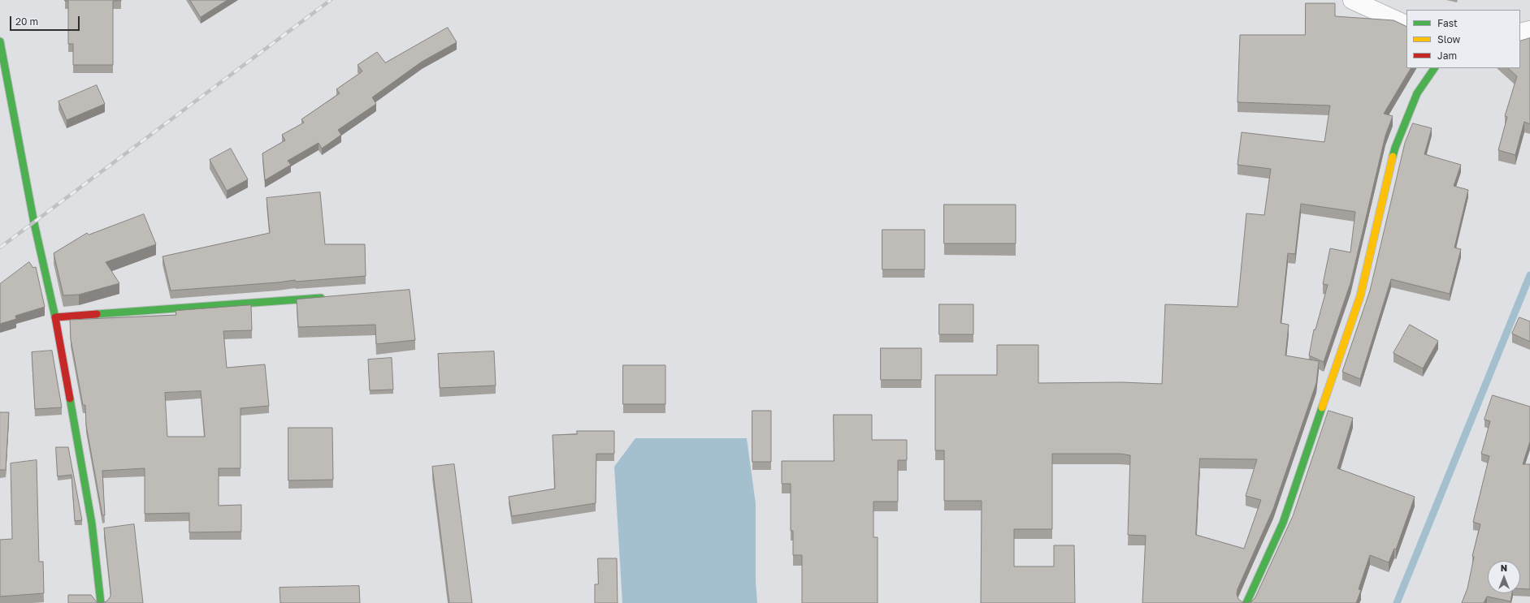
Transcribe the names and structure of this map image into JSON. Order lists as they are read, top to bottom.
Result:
{
  "legend": ["Fast", "Slow", "Jam"],
  "scale_bar": "20 m",
  "north": "top"
}
